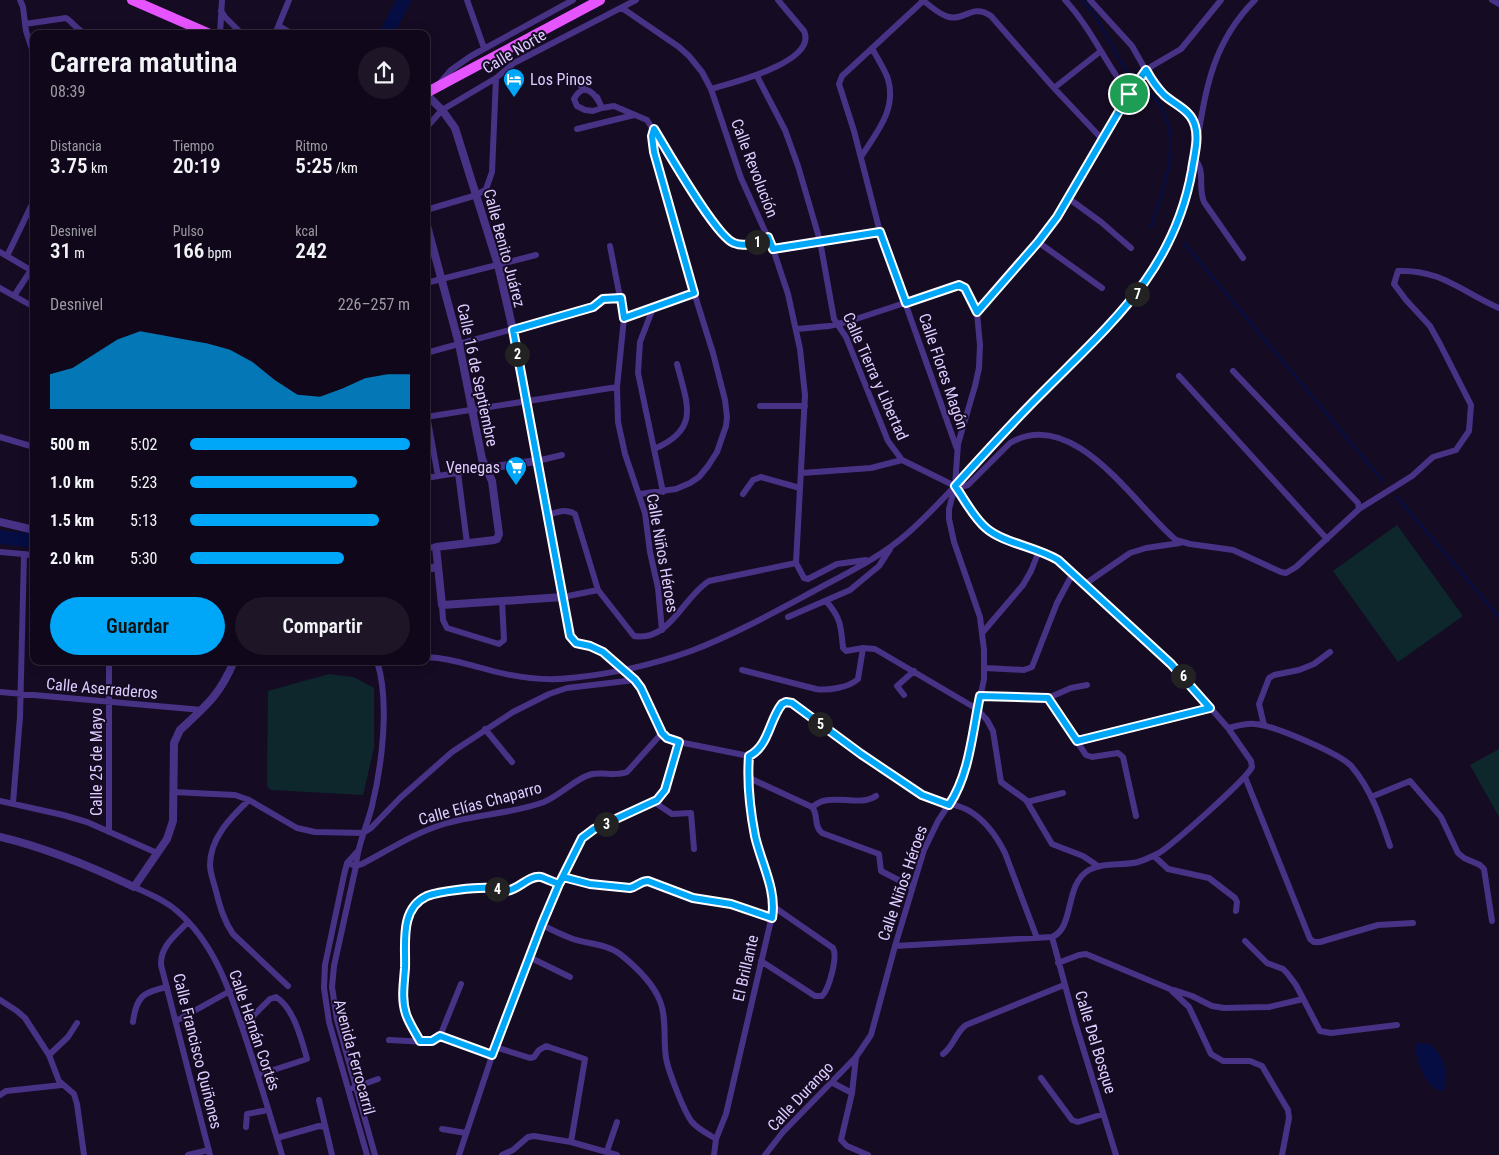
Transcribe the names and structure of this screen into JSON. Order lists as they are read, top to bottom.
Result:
{
  "streets": {
    "street": [
      "Calle Norte",
      "Calle Revolución",
      "Calle Benito Juárez",
      "Calle Flores Magón",
      "Calle 16 de Septiembre",
      "Calle Tierra y Libertad",
      "Calle Niños Héroes",
      "Calle Aserraderos",
      "Calle 25 de Mayo",
      "Calle Elías Chaparro",
      "El Brillante",
      "Calle Hernán Cortés",
      "Calle Del Bosque",
      "Calle Francisco Quiñones",
      "Avenida Ferrocarril",
      "Calle Durango"
    ]
  },
  "crossings": [
    ["Calle Norte", "Calle Revolución"],
    ["Calle Norte", "Calle Benito Juárez"],
    ["Calle Benito Juárez", "Calle Elías Chaparro"],
    ["Calle Flores Magón", "Calle Niños Héroes"],
    ["Calle Niños Héroes", "Calle Durango"],
    ["Calle Aserraderos", "Calle 25 de Mayo"],
    ["Calle Elías Chaparro", "Avenida Ferrocarril"],
    ["Calle Hernán Cortés", "Calle Francisco Quiñones"]
  ],
  "places": {
    "hotel": ["Los Pinos"],
    "supermarket": ["Venegas"]
  },
  "page": {
    "heading": ["Carrera matutina", "08:39"],
    "stats": [
      ["Distancia", "3.75 km"],
      ["Tiempo", "20:19"],
      ["Ritmo", "5:25 /km"],
      ["Desnivel", "31 m"],
      ["Pulso", "166 bpm"],
      ["kcal", "242"]
    ],
    "pins": [
      "1",
      "7",
      "2",
      "6",
      "5",
      "3",
      "4"
    ],
    "chart": ["Desnivel", "226–257 m"],
    "list": [
      {
        "name": "500 m",
        "note": "5:02"
      },
      {
        "name": "1.0 km",
        "note": "5:23"
      },
      {
        "name": "1.5 km",
        "note": "5:13"
      },
      {
        "name": "2.0 km",
        "note": "5:30"
      }
    ],
    "buttons": ["Guardar", "Compartir"]
  }
}
